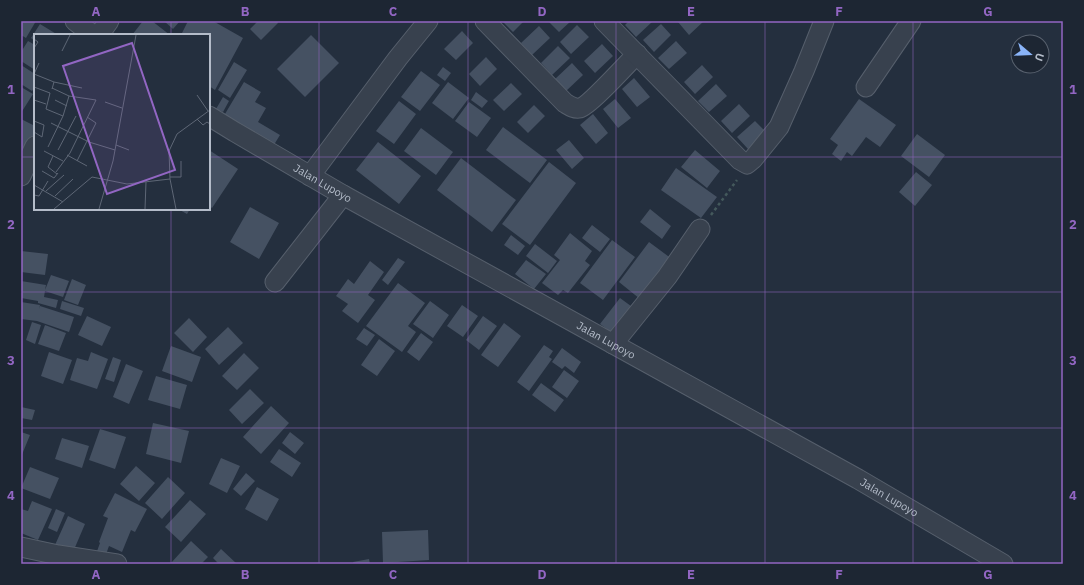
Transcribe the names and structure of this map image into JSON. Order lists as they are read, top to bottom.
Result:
{
  "streets": {
    "street": ["Jalan Lupoyo"]
  },
  "north": "right",
  "grid": {
    "columns": [
      "A",
      "B",
      "C",
      "D",
      "E",
      "F",
      "G"
    ],
    "rows": [
      "1",
      "2",
      "3",
      "4"
    ]
  }
}
